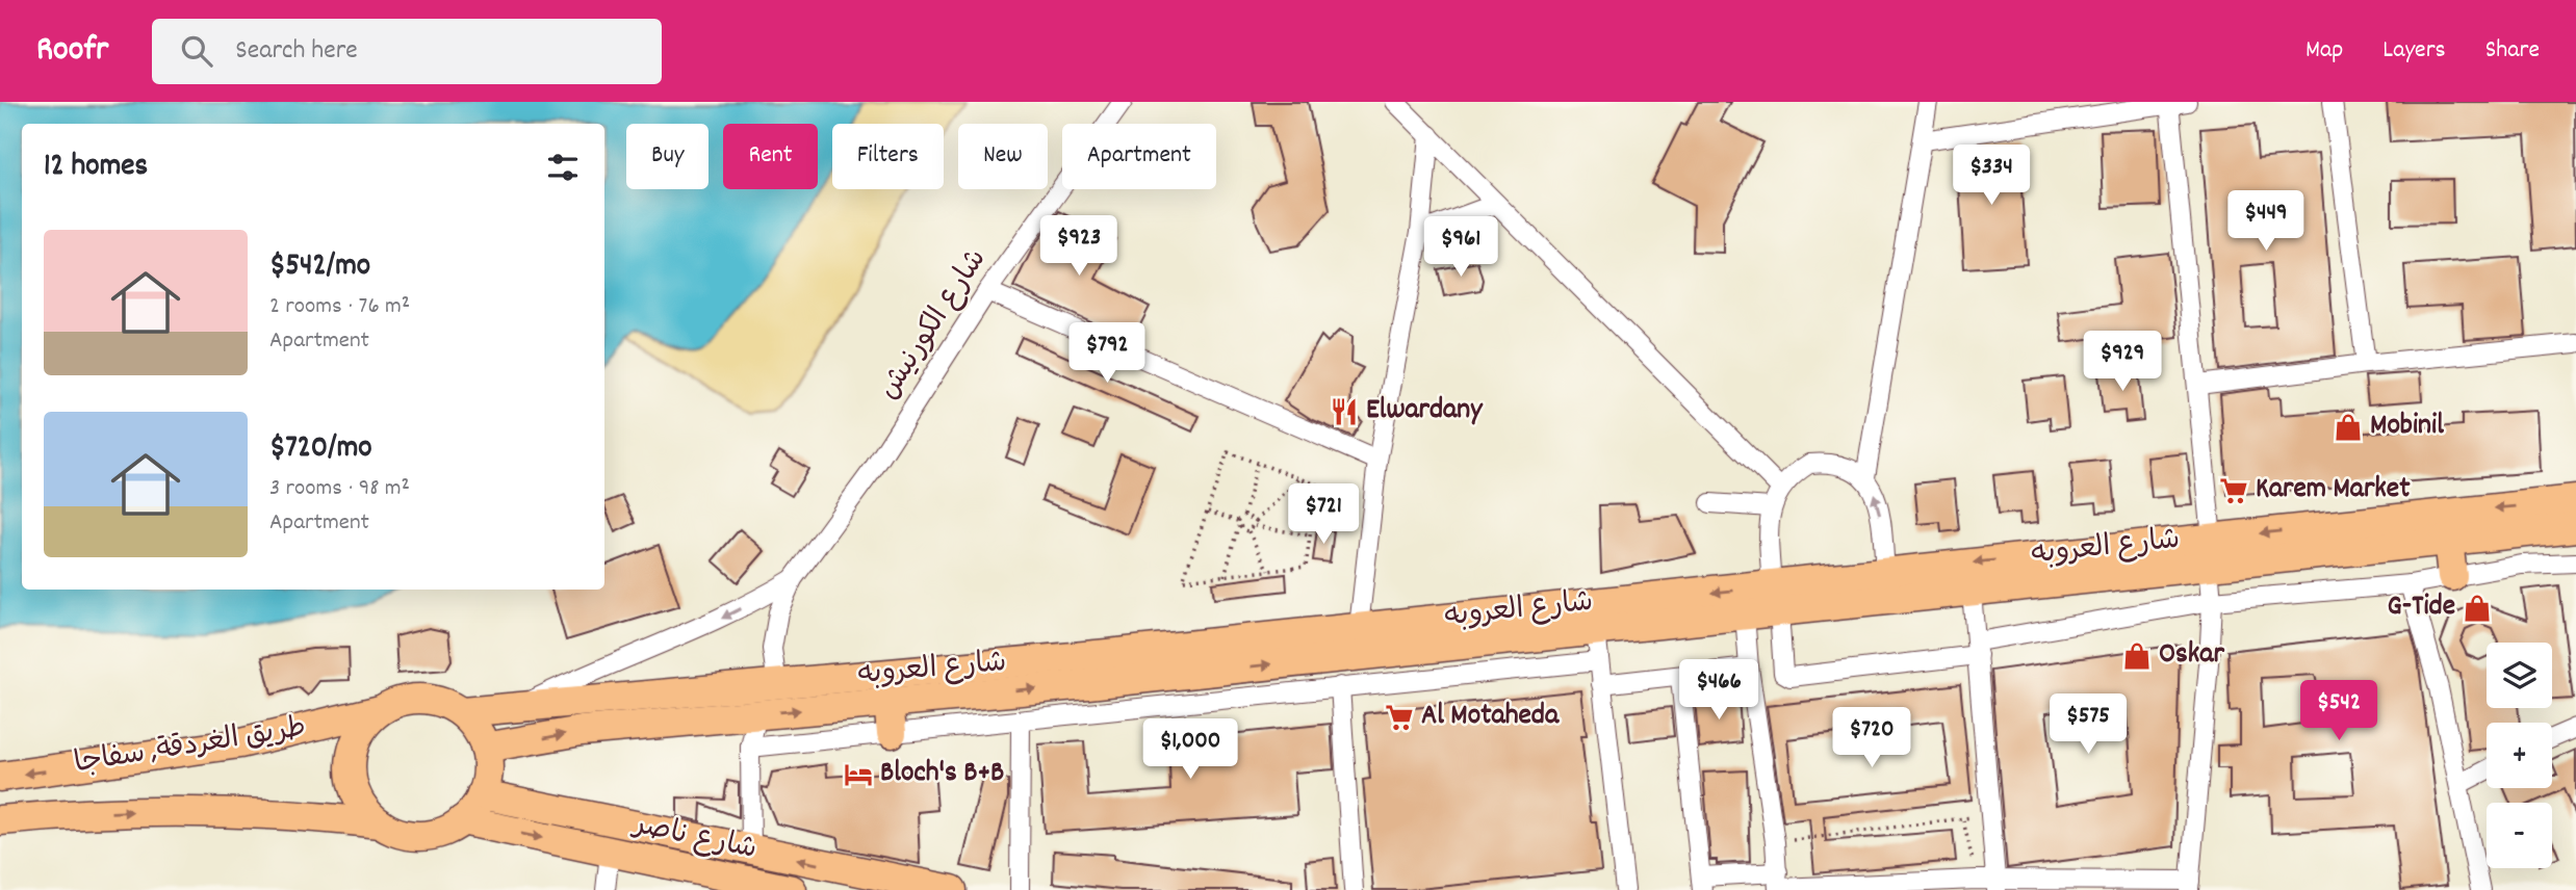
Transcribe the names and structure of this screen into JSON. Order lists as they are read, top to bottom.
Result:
{
  "streets": {
    "main road": ["شارع العروبه", "طريق الغردقة, سفاجا", "شارع ناصر"],
    "street": ["شارع الكورنيش"]
  },
  "crossings": [
    ["شارع الكورنيش", "شارع العروبه"],
    ["شارع العروبه", "طريق الغردقة, سفاجا"],
    ["شارع العروبه", "شارع ناصر"],
    ["طريق الغردقة, سفاجا", "شارع ناصر"]
  ],
  "places": {
    "restaurant": ["Elwardany"],
    "shop": ["Mobinil", "G-Tide", "Oskar"],
    "supermarket": ["Karem Market", "Al Motaheda"],
    "hotel": ["Bloch's B+B"]
  },
  "page": {
    "header": "Roofr",
    "search": "Search here",
    "nav": ["Map", "Layers", "Share"],
    "chip": [
      "Buy",
      "Rent",
      "Filters",
      "New",
      "Apartment"
    ],
    "heading": "12 homes",
    "price": [
      "$334",
      "$449",
      "$923",
      "$961",
      "$792",
      "$929",
      "$721",
      "$466",
      "$542",
      "$575",
      "$720",
      "$1,000"
    ],
    "list": [
      {
        "name": "$542/mo",
        "note": "2 rooms · 76 m² · Apartment"
      },
      {
        "name": "$720/mo",
        "note": "3 rooms · 98 m² · Apartment"
      }
    ],
    "map_buttons": ["+", "−"]
  }
}
